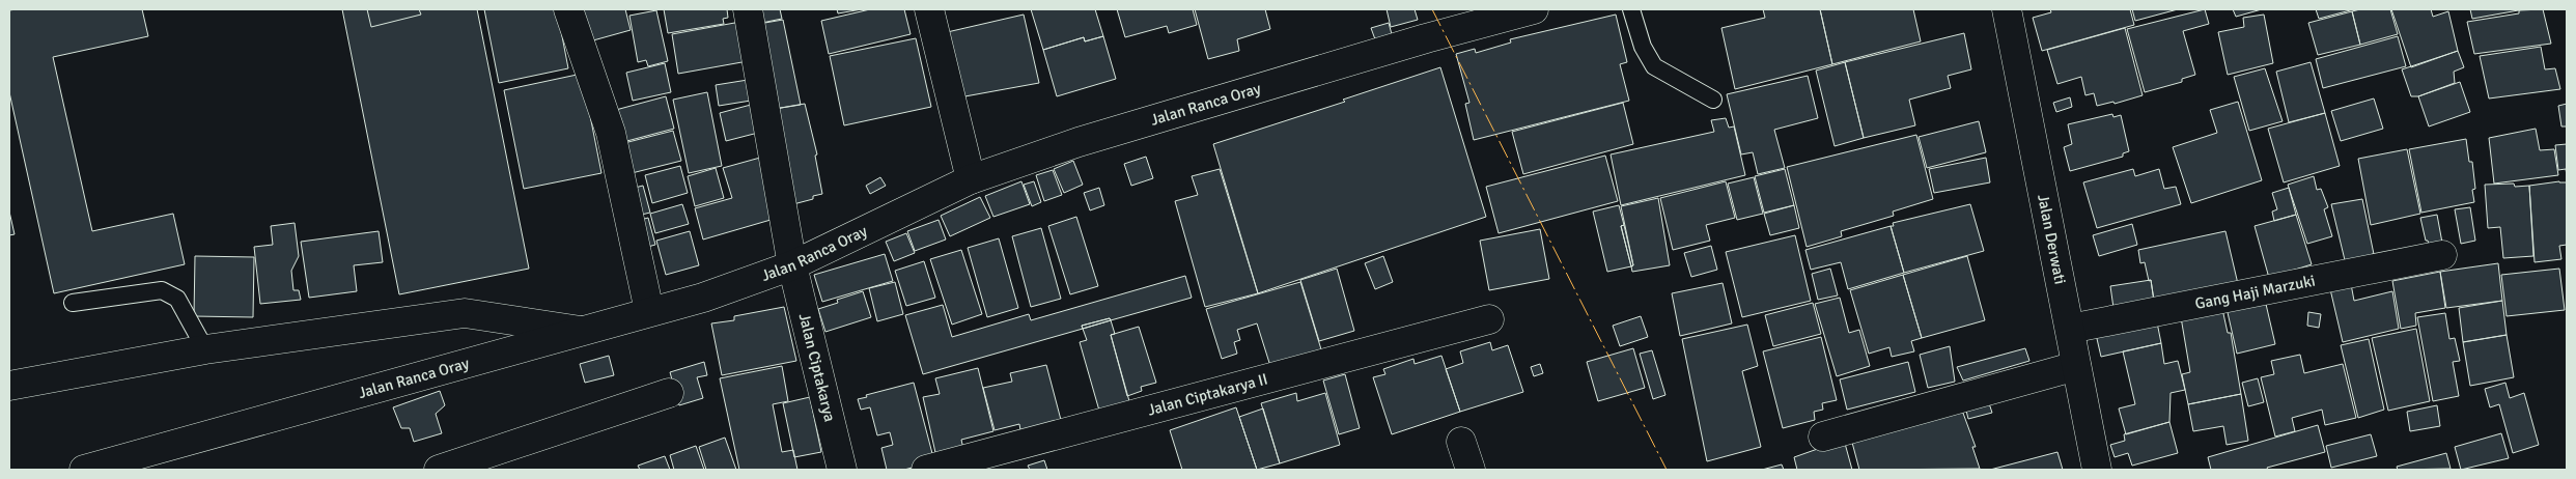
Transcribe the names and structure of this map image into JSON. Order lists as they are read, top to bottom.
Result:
{
  "streets": {
    "street": [
      "Jalan Ranca Oray",
      "Jalan Derwati",
      "Gang Haji Marzuki",
      "Jalan Ciptakarya",
      "Jalan Ciptakarya II"
    ]
  },
  "crossings": [
    ["Jalan Ranca Oray", "Jalan Ciptakarya"],
    ["Jalan Derwati", "Gang Haji Marzuki"]
  ]
}
